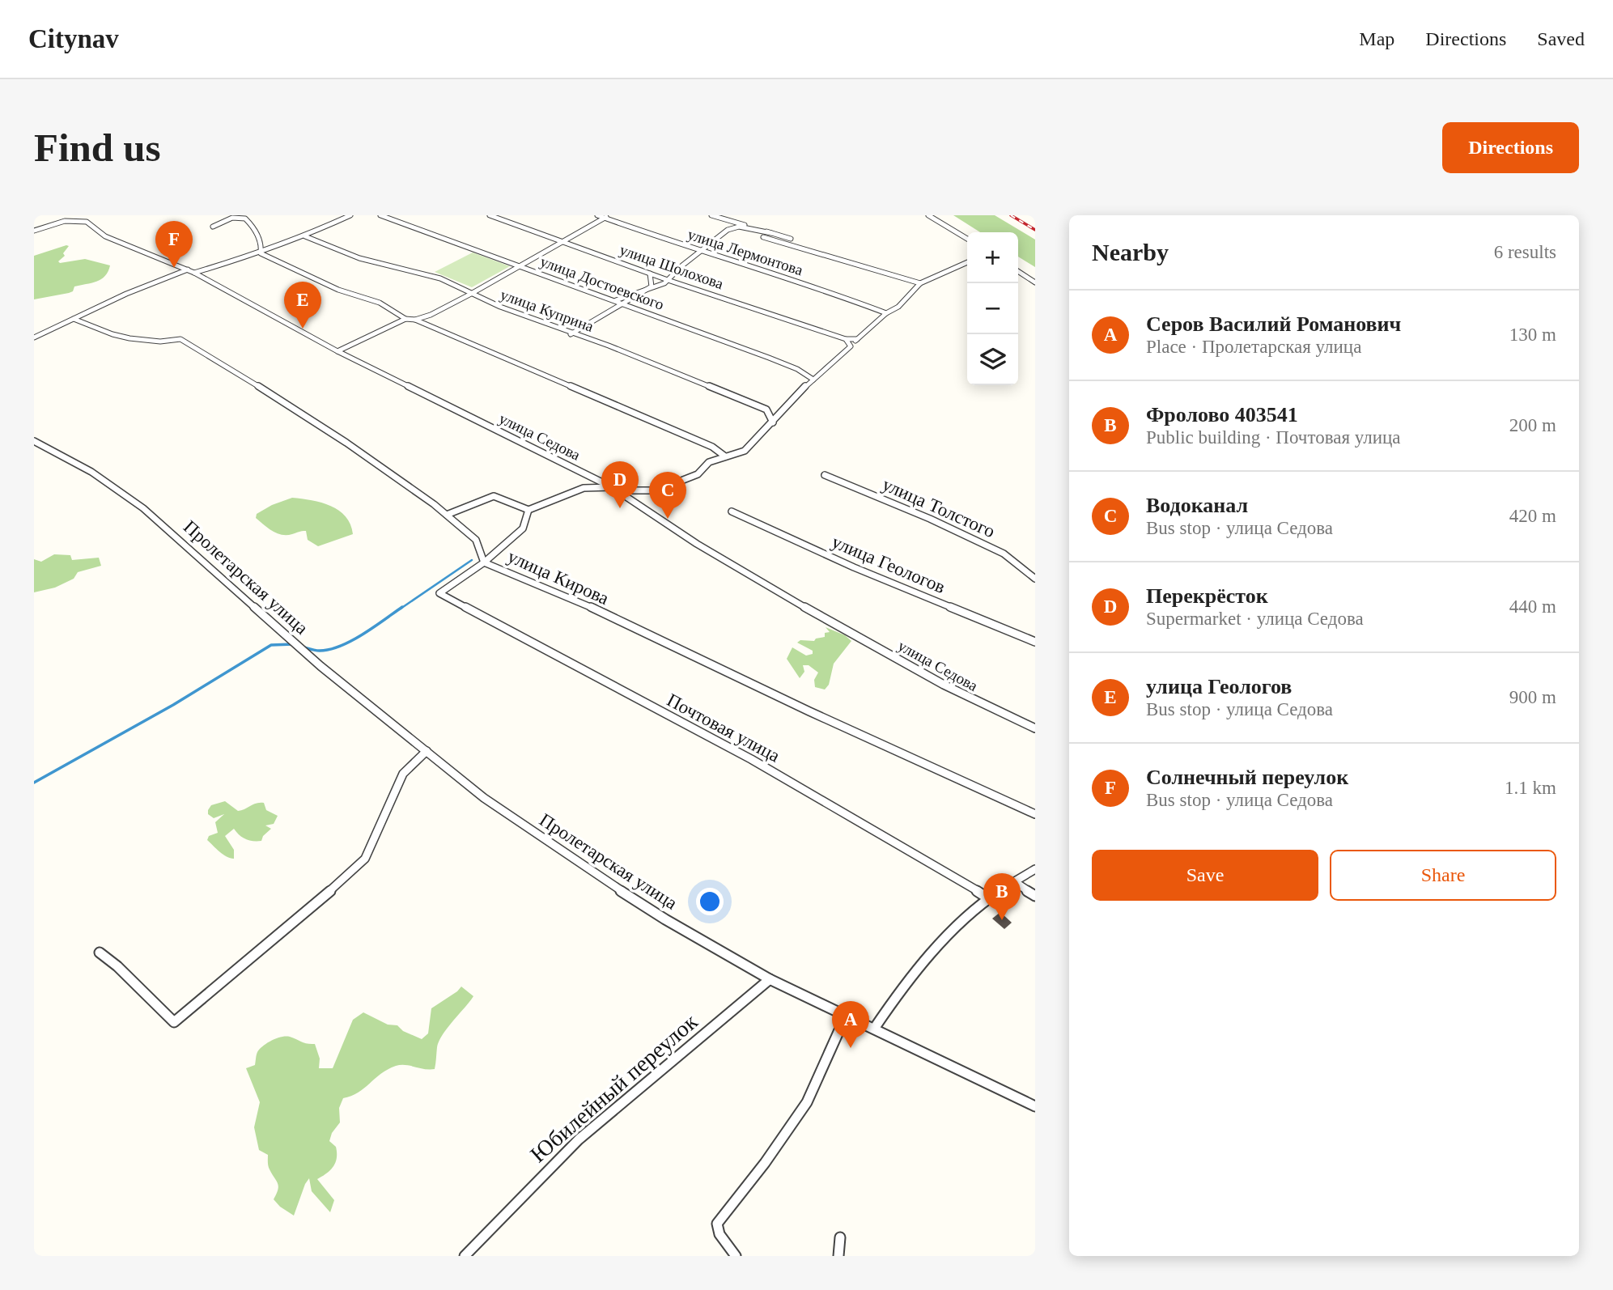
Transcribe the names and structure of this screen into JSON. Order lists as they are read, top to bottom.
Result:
{
  "streets": {
    "street": [
      "улица Лермонтова",
      "улица Шолохова",
      "улица Достоевского",
      "улица Куприна",
      "улица Седова",
      "улица Толстого",
      "улица Геологов",
      "Пролетарская улица",
      "улица Кирова",
      "Почтовая улица",
      "Юбилейный переулок"
    ]
  },
  "crossings": [
    ["Пролетарская улица", "Юбилейный переулок"],
    ["улица Кирова", "Почтовая улица"]
  ],
  "page": {
    "header": "Citynav",
    "nav": ["Map", "Directions", "Saved"],
    "buttons": [
      "Directions",
      ["Save", "Share"]
    ],
    "title": "Find us",
    "heading": ["Nearby", "6 results"],
    "pins": [
      "F",
      "E",
      "D",
      "C",
      "B",
      "A"
    ],
    "map_buttons": ["+", "−"],
    "list": [
      {
        "mark": "A",
        "name": "Серов Василий Романович",
        "note": "Place · Пролетарская улица",
        "value": "130 m"
      },
      {
        "mark": "B",
        "name": "Фролово 403541",
        "note": "Public building · Почтовая улица",
        "value": "200 m"
      },
      {
        "mark": "C",
        "name": "Водоканал",
        "note": "Bus stop · улица Седова",
        "value": "420 m"
      },
      {
        "mark": "D",
        "name": "Перекрёсток",
        "note": "Supermarket · улица Седова",
        "value": "440 m"
      },
      {
        "mark": "E",
        "name": "улица Геологов",
        "note": "Bus stop · улица Седова",
        "value": "900 m"
      },
      {
        "mark": "F",
        "name": "Солнечный переулок",
        "note": "Bus stop · улица Седова",
        "value": "1.1 km"
      }
    ]
  }
}
